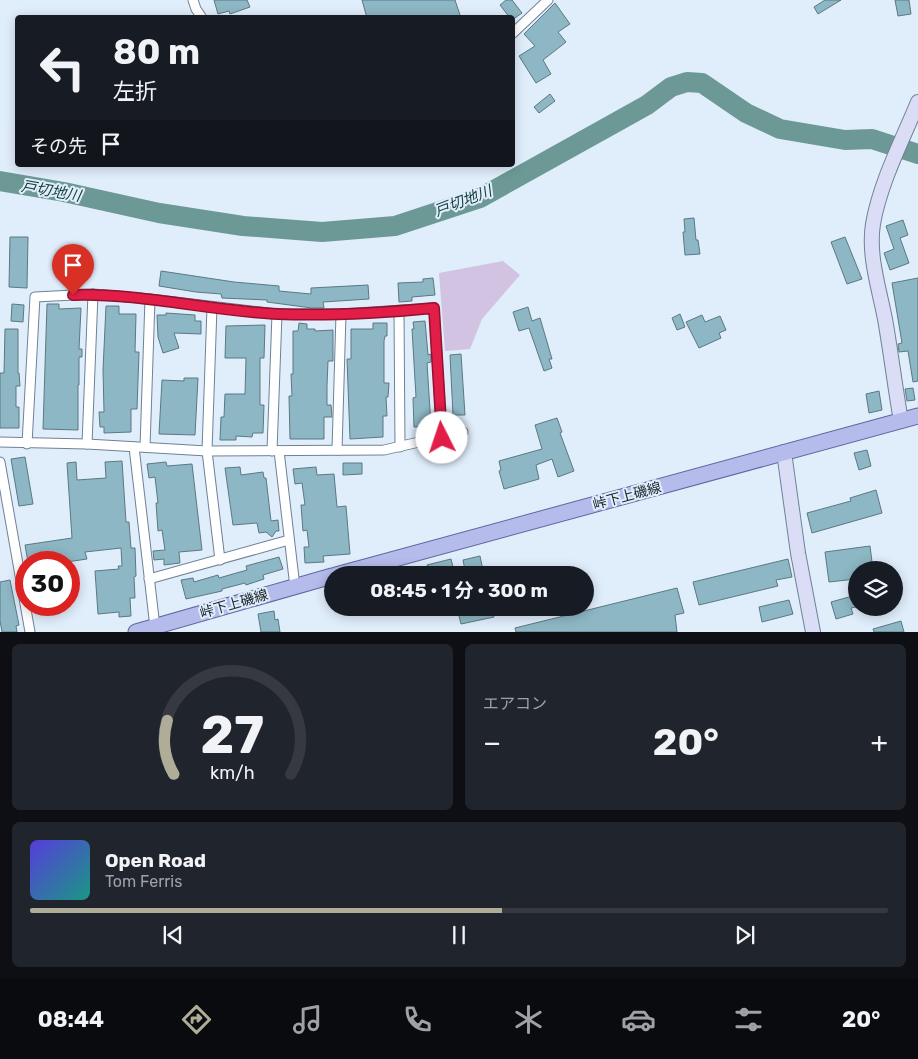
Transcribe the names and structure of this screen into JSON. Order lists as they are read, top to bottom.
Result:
{
  "streets": {
    "main road": ["峠下上磯線"]
  },
  "water": ["戸切地川"],
  "page": {
    "turn": ["80 m", "左折"],
    "then": "その先",
    "limit": "30",
    "trip": "08:45 · 1 分 · 300 m",
    "tile": "エアコン",
    "heat": ["−", "20°", "+"],
    "song": ["Open Road", "Tom Ferris"],
    "tabs": ["08:44", "20°"],
    "gauge": ["27", "km/h"]
  }
}
